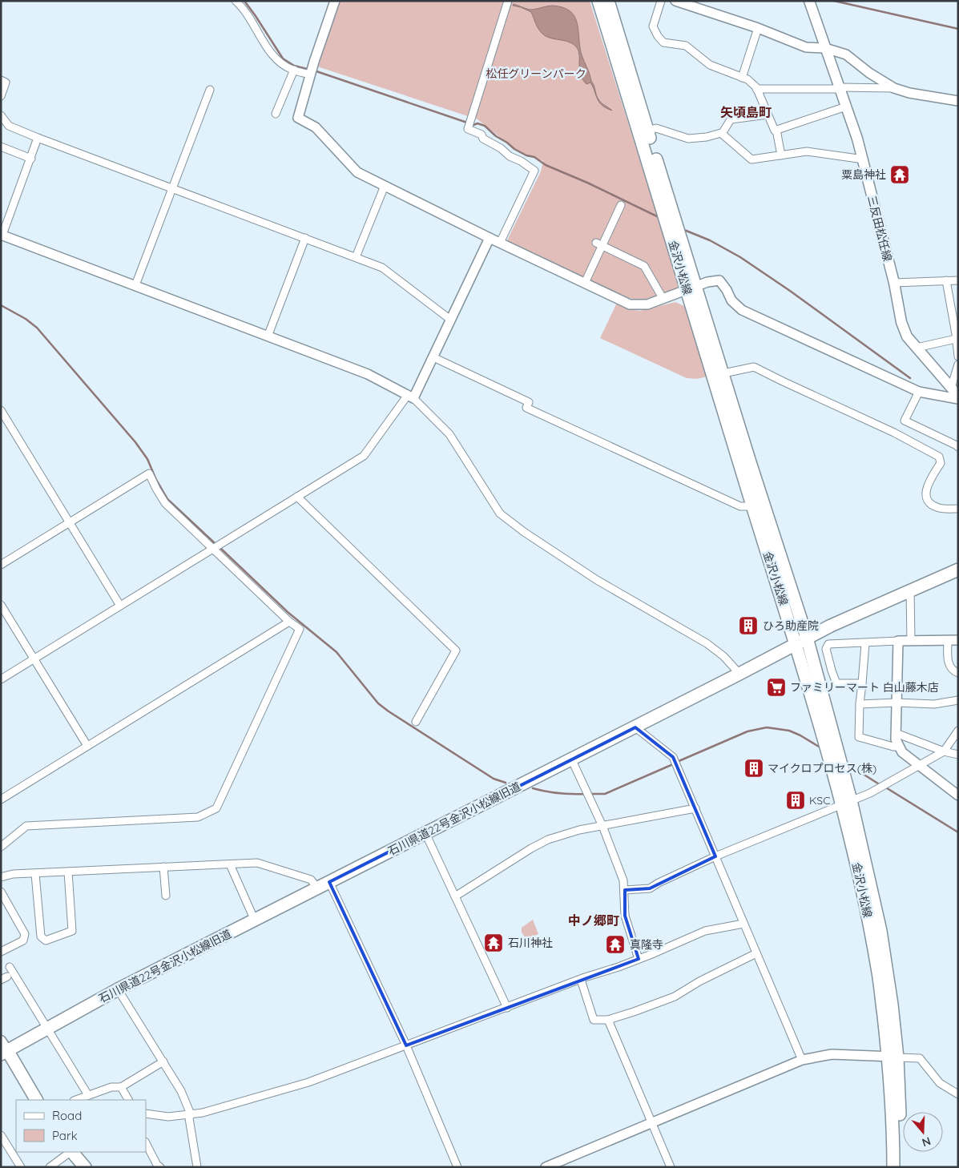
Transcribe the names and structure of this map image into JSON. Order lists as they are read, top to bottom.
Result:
{
  "streets": {
    "main road": ["三反田松任線", "金沢小松線", "石川県道22号金沢小松線旧道"]
  },
  "crossings": [
    ["金沢小松線", "石川県道22号金沢小松線旧道"]
  ],
  "districts": ["矢頃島町", "中ノ郷町"],
  "parks": ["松任グリーンパーク"],
  "places": {
    "temple": ["粟島神社", "石川神社", "真隆寺"],
    "building": ["ひろ助産院", "マイクロプロセス(株)", "KSC"],
    "supermarket": ["ファミリーマート 白山藤木店"]
  },
  "legend": ["Road", "Park"],
  "north": "bottom"
}
